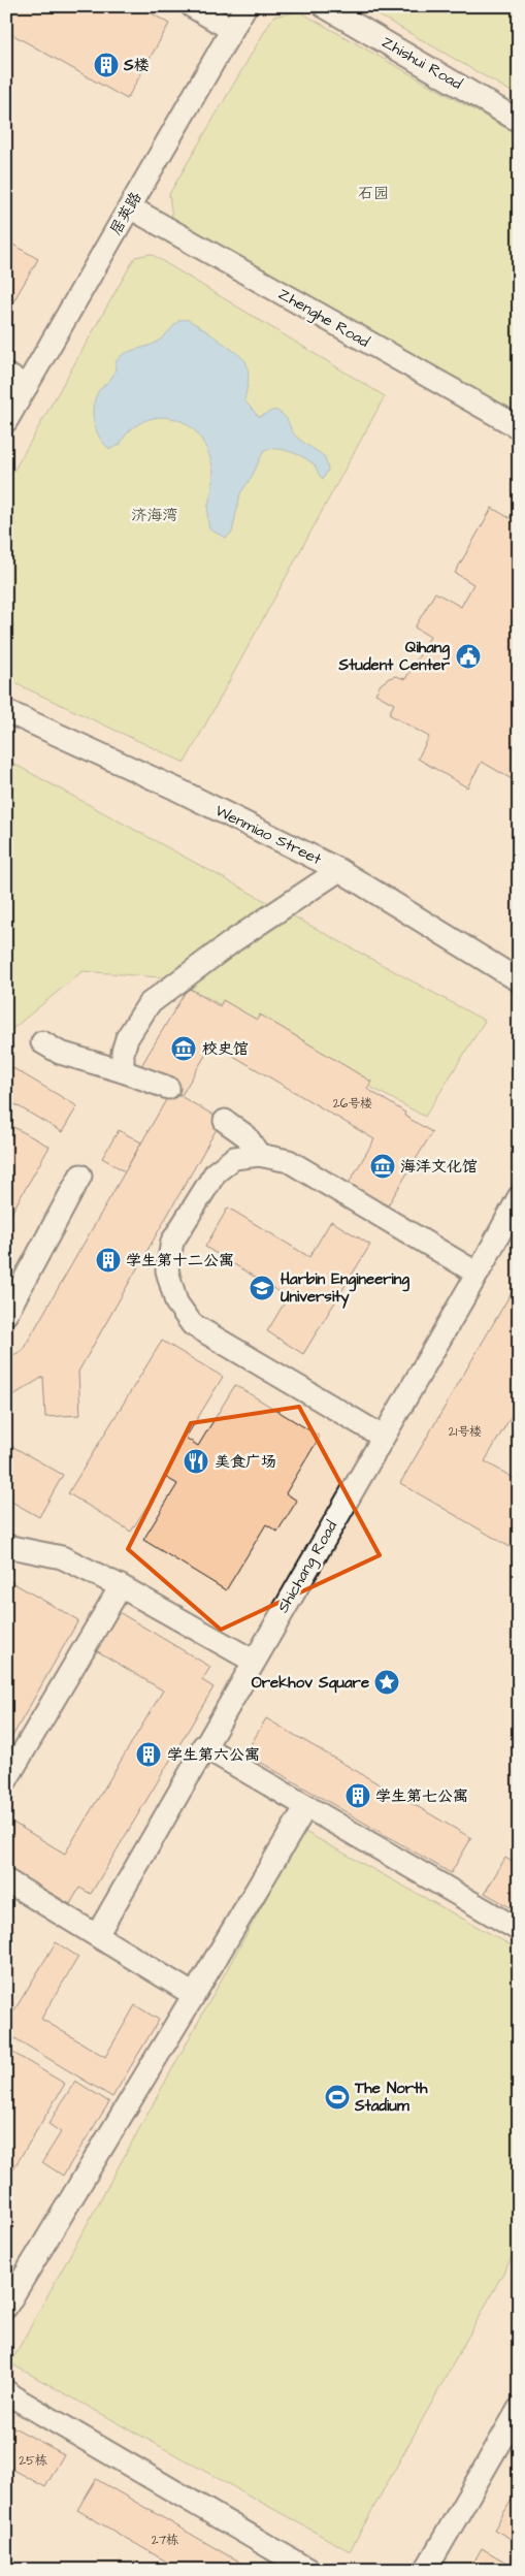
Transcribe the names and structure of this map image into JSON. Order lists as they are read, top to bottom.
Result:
{
  "streets": {
    "street": [
      "Zhishui Road",
      "居英路",
      "Zhenghe Road",
      "Wenmiao Street",
      "Shichang Road"
    ]
  },
  "crossings": [
    ["居英路", "Zhenghe Road"]
  ],
  "parks": ["石园", "济海湾"],
  "places": {
    "building": [
      "S楼",
      "学生第十二公寓",
      "学生第六公寓",
      "学生第七公寓"
    ],
    "public building": ["Qihang Student Center"],
    "museum": ["校史馆", "海洋文化馆"],
    "school or university": ["Harbin Engineering University"],
    "restaurant": ["美食广场"],
    "place": ["Orekhov Square"],
    "sports": ["The North Stadium"]
  },
  "house_numbers": [
    "26号楼",
    "21号楼",
    "25栋",
    "27栋"
  ]
}
